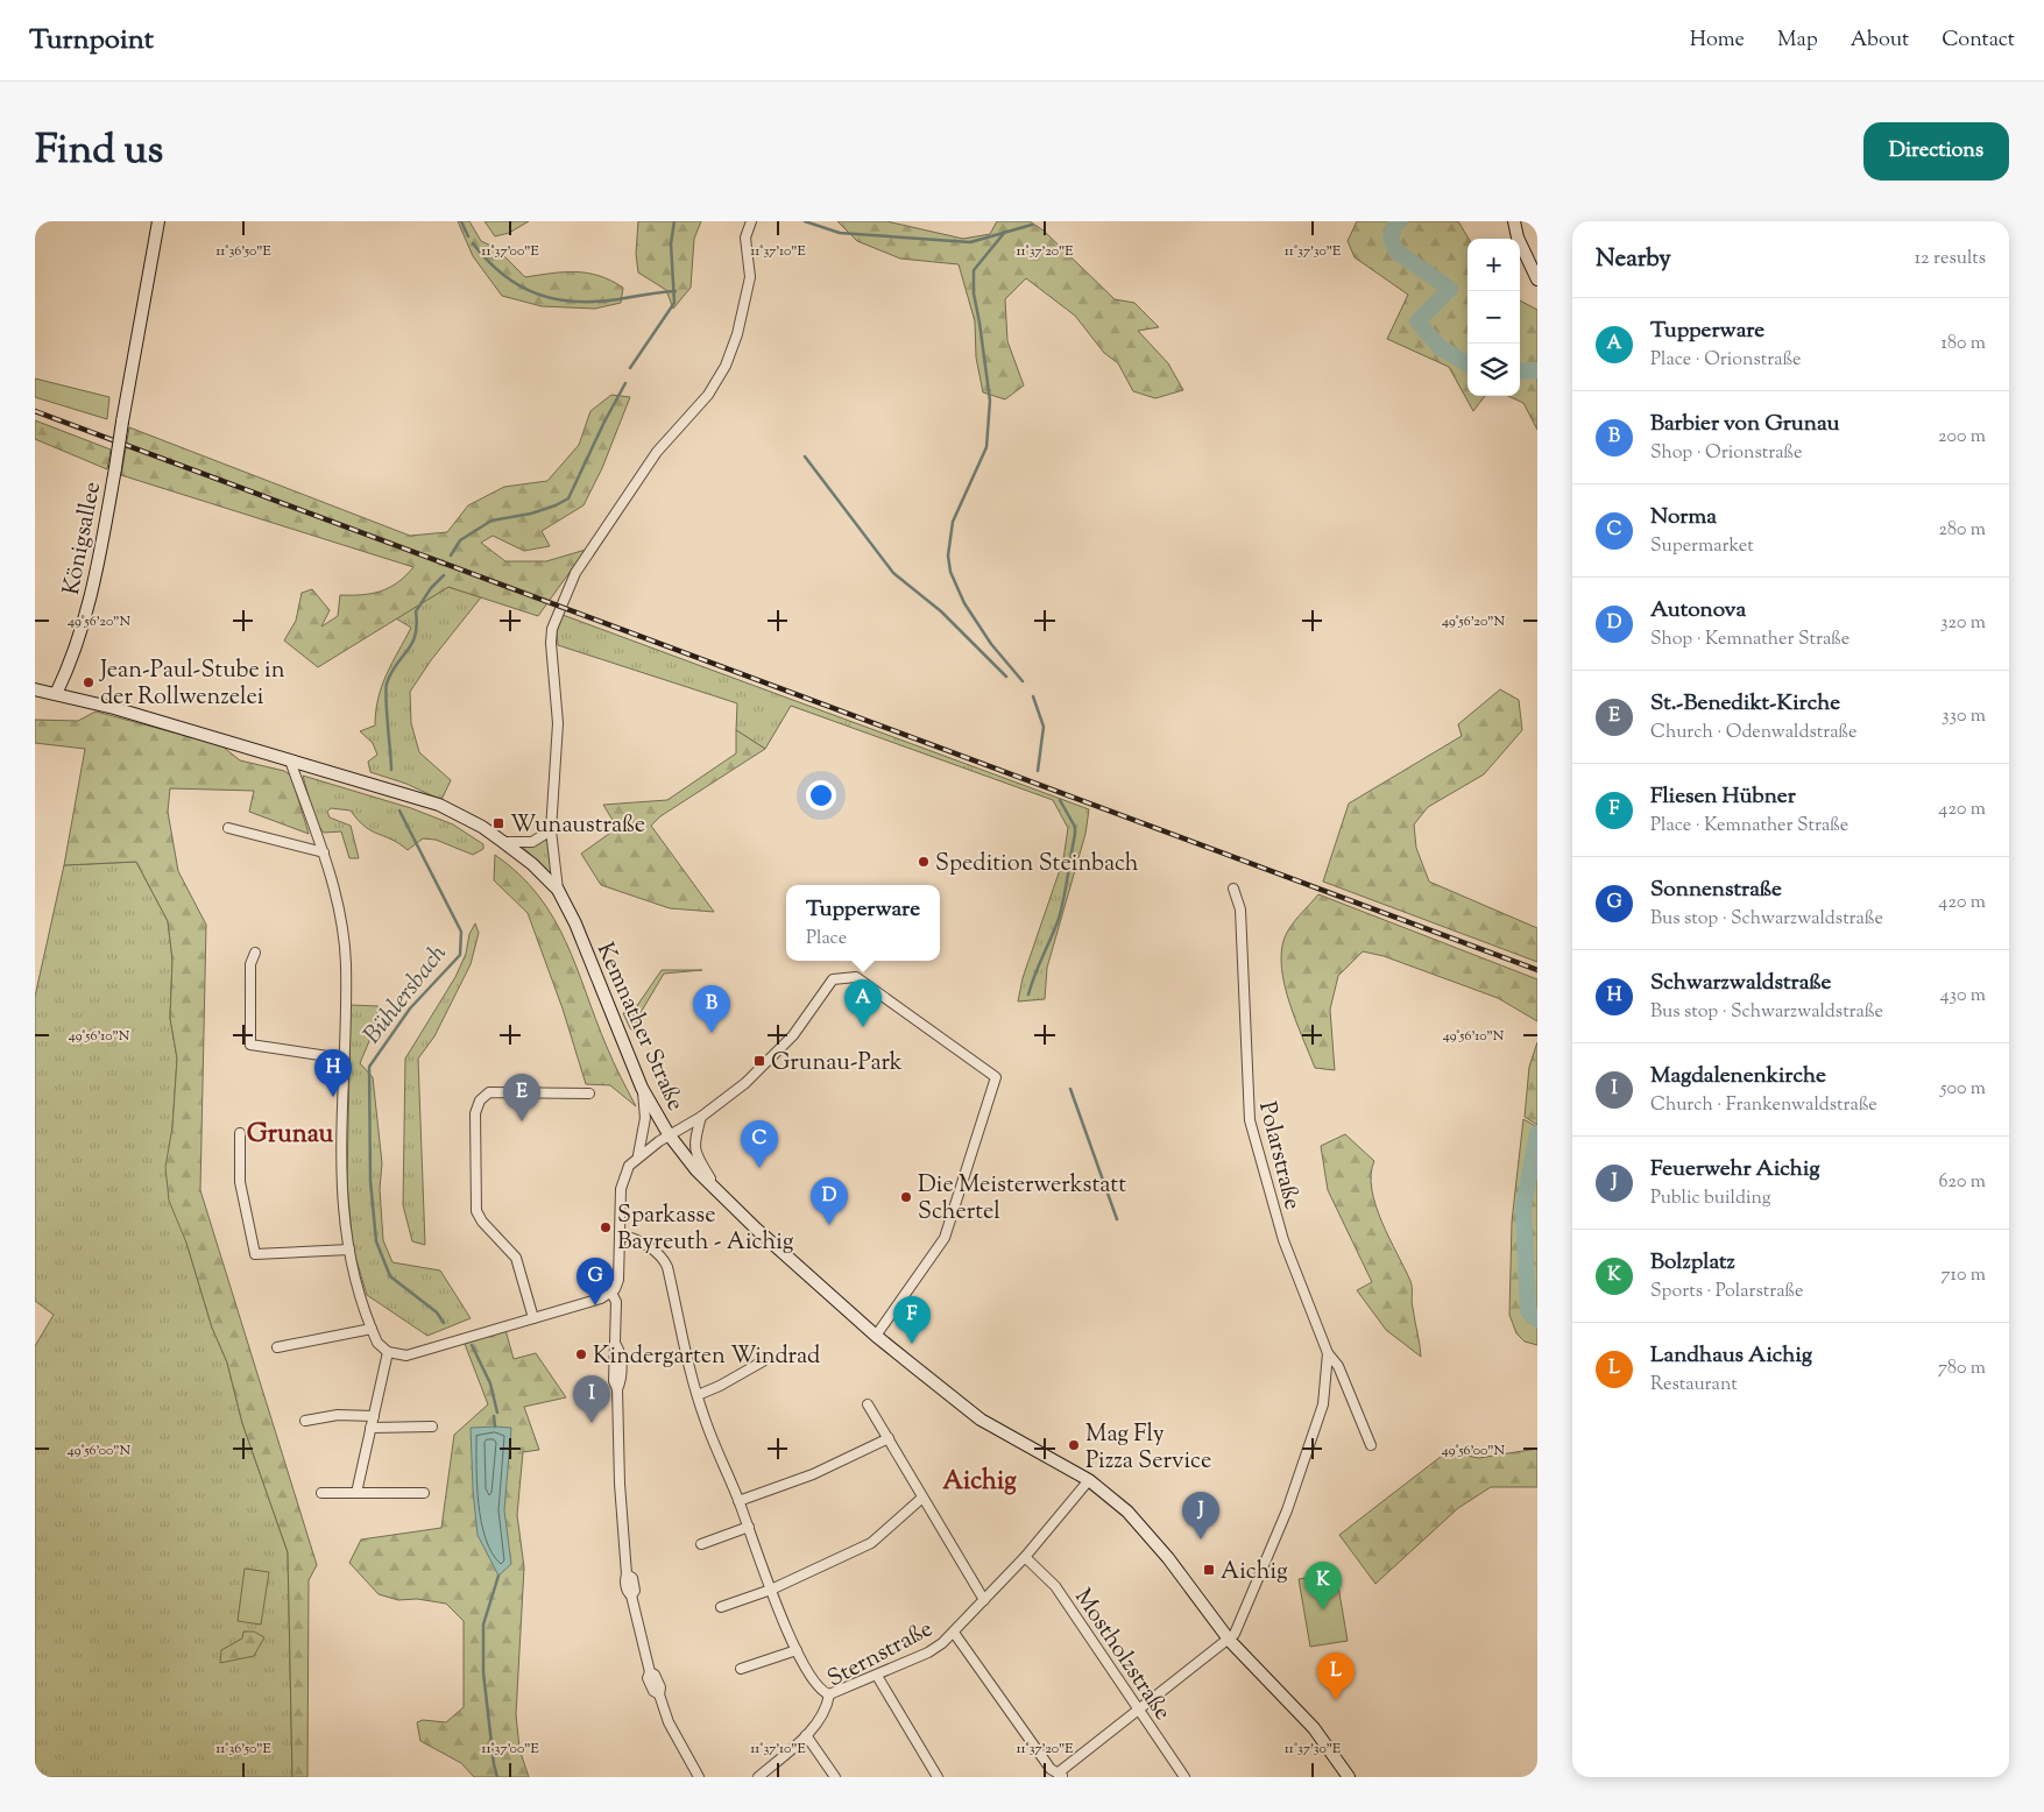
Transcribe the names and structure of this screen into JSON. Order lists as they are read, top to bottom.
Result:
{
  "streets": {
    "main road": ["Königsallee", "Kemnather Straße"],
    "street": ["Polarstraße", "Sternstraße", "Mostholzstraße"]
  },
  "crossings": [
    ["Königsallee", "Kemnather Straße"],
    ["Kemnather Straße", "Polarstraße"],
    ["Kemnather Straße", "Sternstraße"],
    ["Sternstraße", "Mostholzstraße"]
  ],
  "districts": ["Grunau", "Aichig"],
  "water": ["Bühlersbach"],
  "places": {
    "other": [
      "Jean-Paul-Stube in der Rollwenzelei",
      "Spedition Steinbach",
      "Die Meisterwerkstatt Schertel",
      "Sparkasse Bayreuth - Aichig",
      "Kindergarten Windrad",
      "Mag Fly Pizza Service"
    ],
    "transit": ["Wunaustraße", "Grunau-Park", "Aichig"]
  },
  "page": {
    "header": "Turnpoint",
    "nav": [
      "Home",
      "Map",
      "About",
      "Contact"
    ],
    "title": "Find us",
    "buttons": "Directions",
    "heading": ["Nearby", "12 results"],
    "map_buttons": ["+", "−"],
    "list": [
      {
        "mark": "A",
        "name": "Tupperware",
        "note": "Place · Orionstraße",
        "value": "180 m"
      },
      {
        "mark": "B",
        "name": "Barbier von Grunau",
        "note": "Shop · Orionstraße",
        "value": "200 m"
      },
      {
        "mark": "C",
        "name": "Norma",
        "note": "Supermarket",
        "value": "280 m"
      },
      {
        "mark": "D",
        "name": "Autonova",
        "note": "Shop · Kemnather Straße",
        "value": "320 m"
      },
      {
        "mark": "E",
        "name": "St.-Benedikt-Kirche",
        "note": "Church · Odenwaldstraße",
        "value": "330 m"
      },
      {
        "mark": "F",
        "name": "Fliesen Hübner",
        "note": "Place · Kemnather Straße",
        "value": "420 m"
      },
      {
        "mark": "G",
        "name": "Sonnenstraße",
        "note": "Bus stop · Schwarzwaldstraße",
        "value": "420 m"
      },
      {
        "mark": "H",
        "name": "Schwarzwaldstraße",
        "note": "Bus stop · Schwarzwaldstraße",
        "value": "430 m"
      },
      {
        "mark": "I",
        "name": "Magdalenenkirche",
        "note": "Church · Frankenwaldstraße",
        "value": "500 m"
      },
      {
        "mark": "J",
        "name": "Feuerwehr Aichig",
        "note": "Public building",
        "value": "620 m"
      },
      {
        "mark": "K",
        "name": "Bolzplatz",
        "note": "Sports · Polarstraße",
        "value": "710 m"
      },
      {
        "mark": "L",
        "name": "Landhaus Aichig",
        "note": "Restaurant",
        "value": "780 m"
      }
    ],
    "popup": ["Tupperware", "Place"],
    "pins": [
      "A",
      "B",
      "H",
      "E",
      "C",
      "D",
      "G",
      "F",
      "I",
      "J",
      "K",
      "L"
    ]
  },
  "coordinates": [
    "11°36'50\"E",
    "11°37'00\"E",
    "11°37'10\"E",
    "11°37'20\"E",
    "11°37'30\"E",
    "49°56'20\"N",
    "49°56'10\"N",
    "49°56'00\"N"
  ]
}
